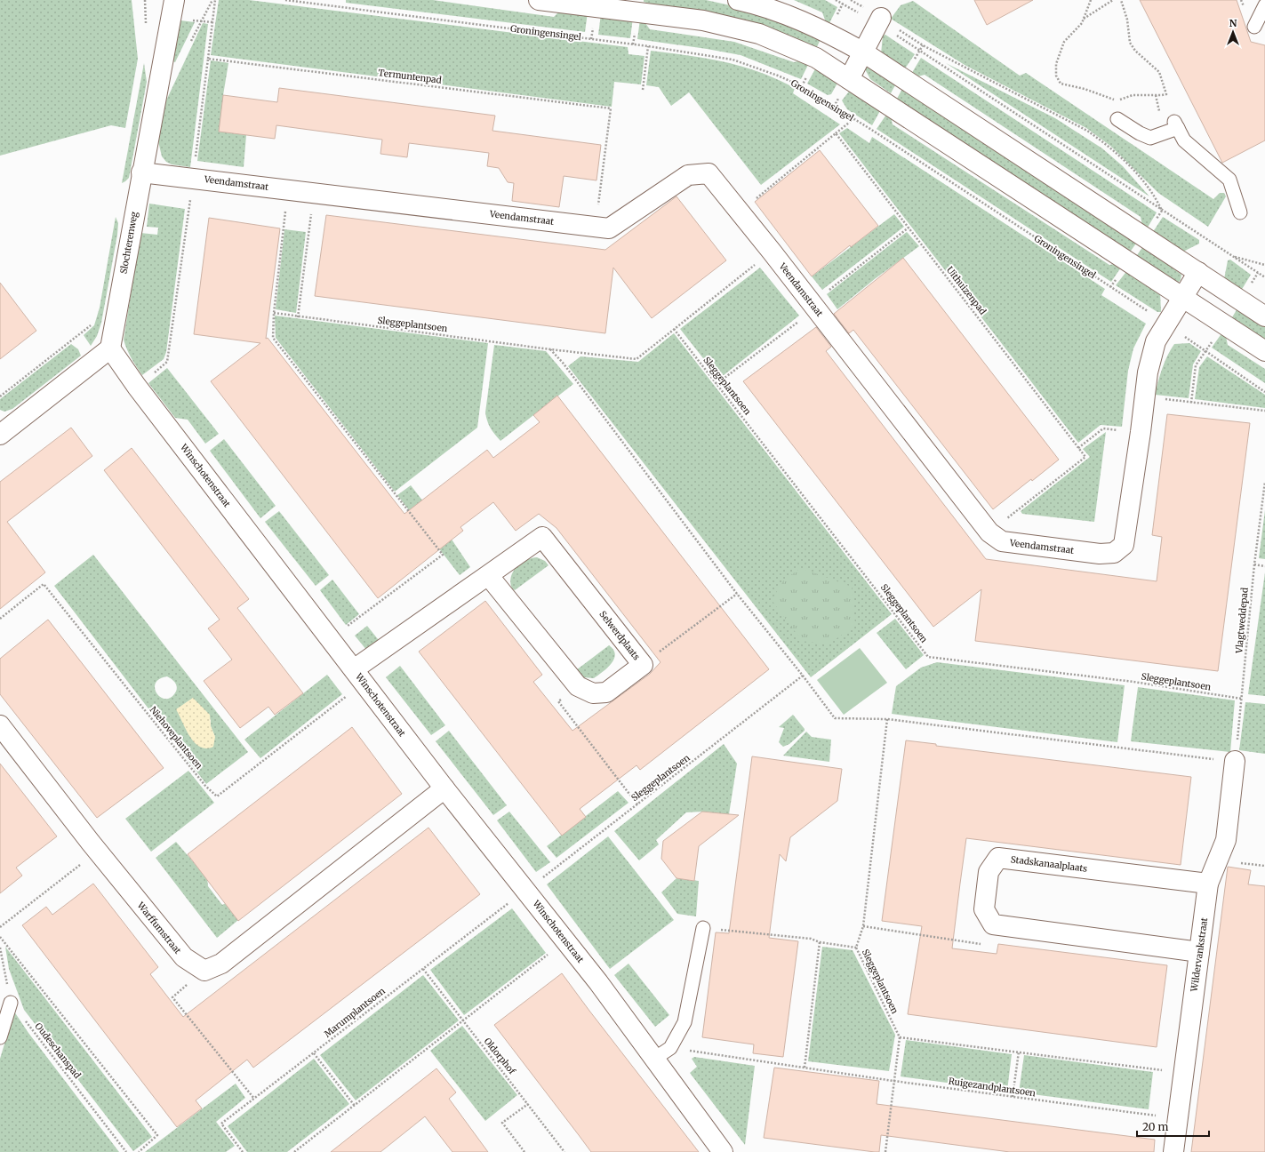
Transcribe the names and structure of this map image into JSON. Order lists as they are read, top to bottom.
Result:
{
  "streets": {
    "street": [
      "Veendamstraat",
      "Slochterenweg",
      "Winschotenstraat",
      "Selwerdplaats",
      "Stadskanaalplaats",
      "Warffumstraat",
      "Wildervankstraat"
    ],
    "path": [
      "Groningensingel",
      "Termuntenpad",
      "Uithuizenpad",
      "Sleggeplantsoen",
      "Vlagtweddepad",
      "Niehoveplantsoen",
      "Marumplantsoen",
      "Oudeschanspad",
      "Oldorphof",
      "Ruigezandplantsoen"
    ]
  },
  "crossings": [
    ["Groningensingel", "Veendamstraat"],
    ["Termuntenpad", "Veendamstraat"],
    ["Veendamstraat", "Slochterenweg"],
    ["Veendamstraat", "Uithuizenpad"],
    ["Veendamstraat", "Sleggeplantsoen"],
    ["Slochterenweg", "Winschotenstraat"],
    ["Sleggeplantsoen", "Winschotenstraat"],
    ["Sleggeplantsoen", "Vlagtweddepad"],
    ["Sleggeplantsoen", "Marumplantsoen"],
    ["Winschotenstraat", "Selwerdplaats"],
    ["Winschotenstraat", "Niehoveplantsoen"],
    ["Winschotenstraat", "Marumplantsoen"],
    ["Winschotenstraat", "Ruigezandplantsoen"],
    ["Vlagtweddepad", "Wildervankstraat"],
    ["Selwerdplaats", "Niehoveplantsoen"],
    ["Stadskanaalplaats", "Wildervankstraat"],
    ["Wildervankstraat", "Ruigezandplantsoen"],
    ["Marumplantsoen", "Oldorphof"]
  ],
  "scale_bar": "20 m",
  "north": "top"
}
